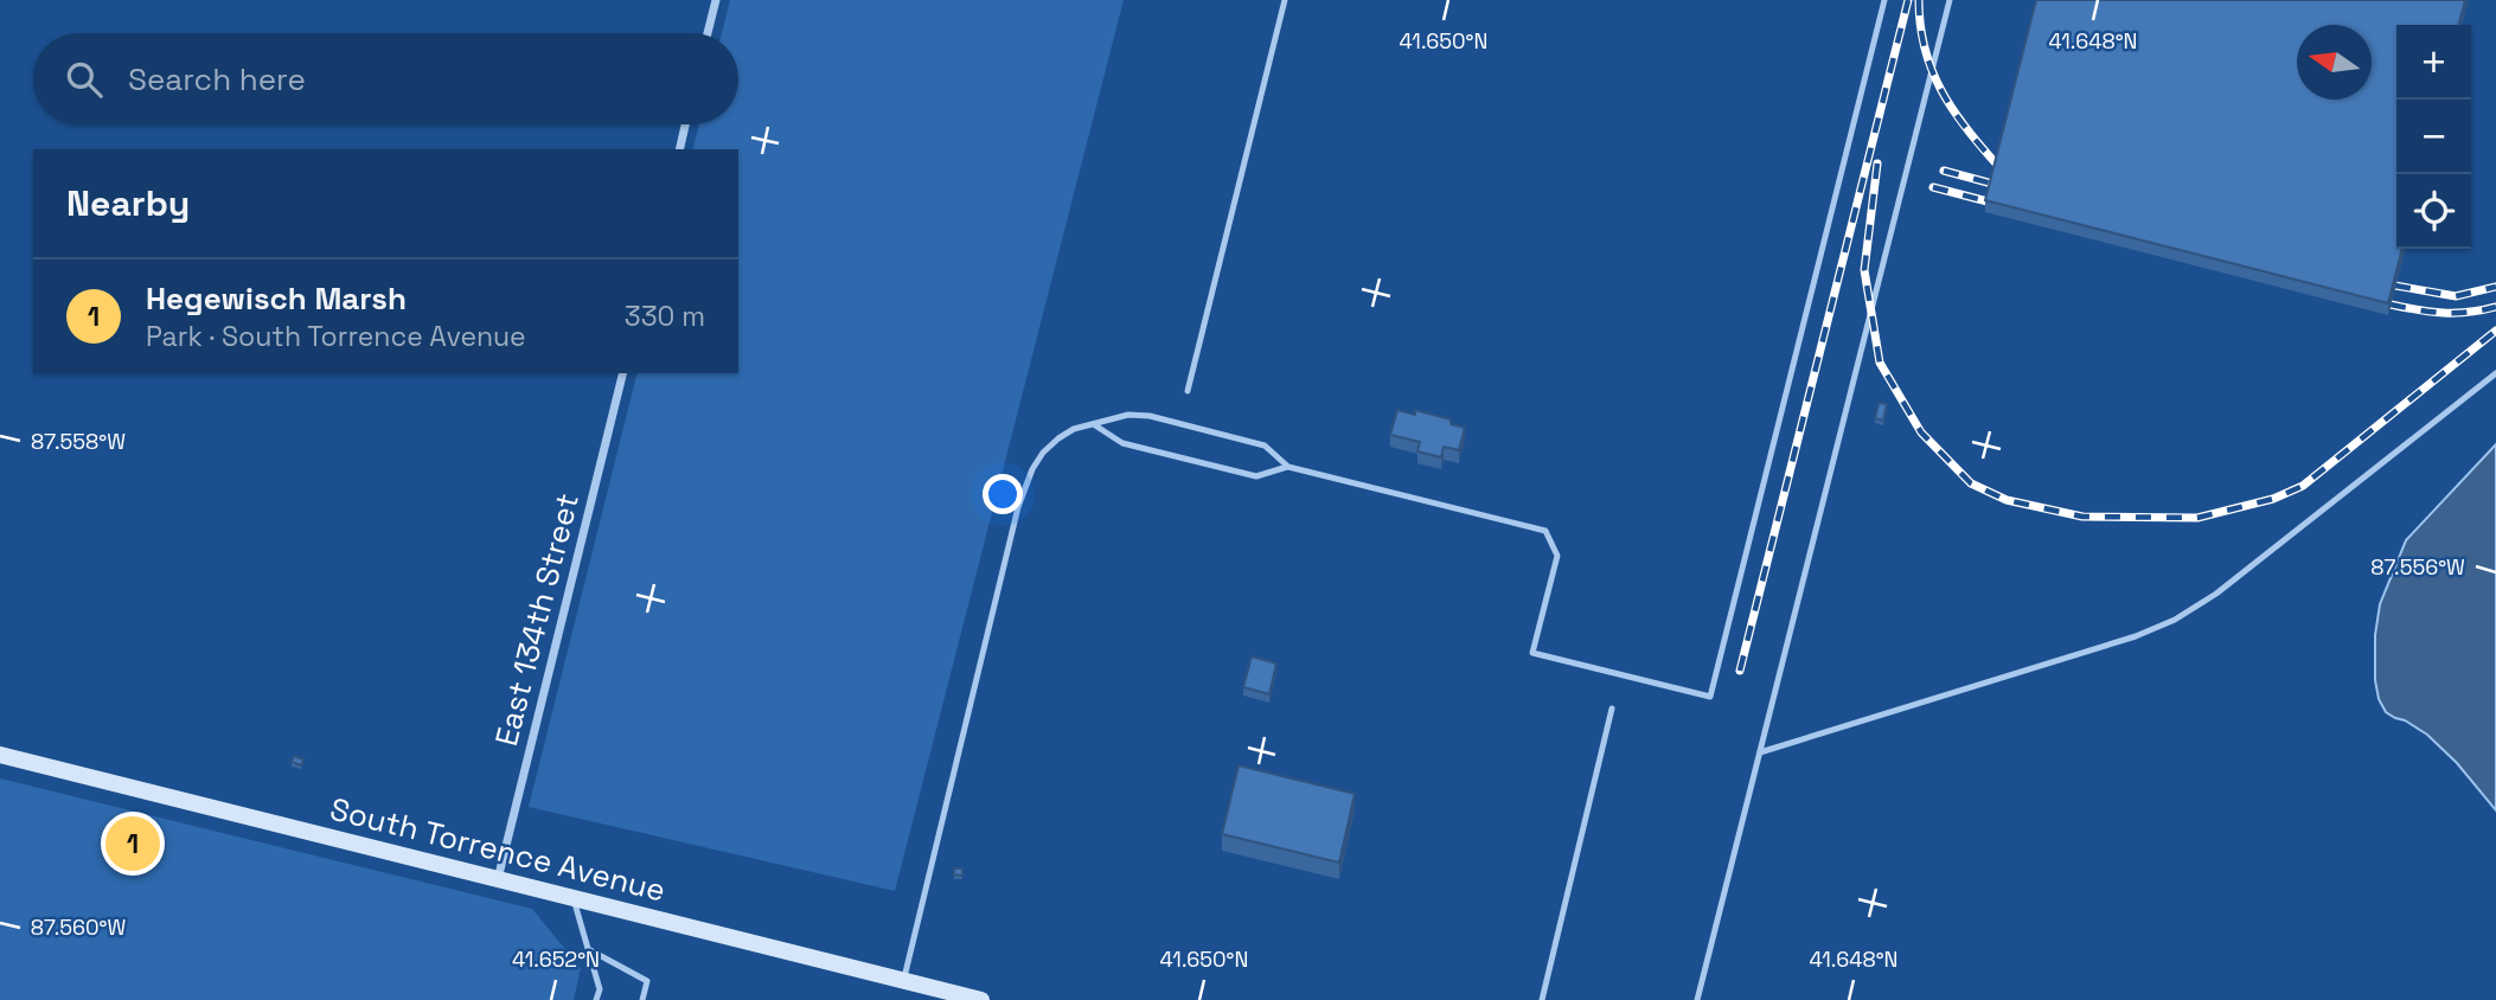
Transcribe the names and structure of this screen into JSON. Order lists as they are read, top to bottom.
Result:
{
  "streets": {
    "main road": ["South Torrence Avenue"],
    "street": ["East 134th Street"]
  },
  "crossings": [
    ["East 134th Street", "South Torrence Avenue"]
  ],
  "north": "left",
  "page": {
    "map_buttons": ["+", "−"],
    "search": "Search here",
    "heading": "Nearby",
    "list": [
      {
        "mark": "1",
        "name": "Hegewisch Marsh",
        "note": "Park · South Torrence Avenue",
        "value": "330 m"
      }
    ],
    "pins": "1"
  },
  "coordinates": [
    "41.650°N",
    "41.648°N",
    "87.558°W",
    "87.556°W",
    "87.560°W",
    "41.652°N"
  ]
}
